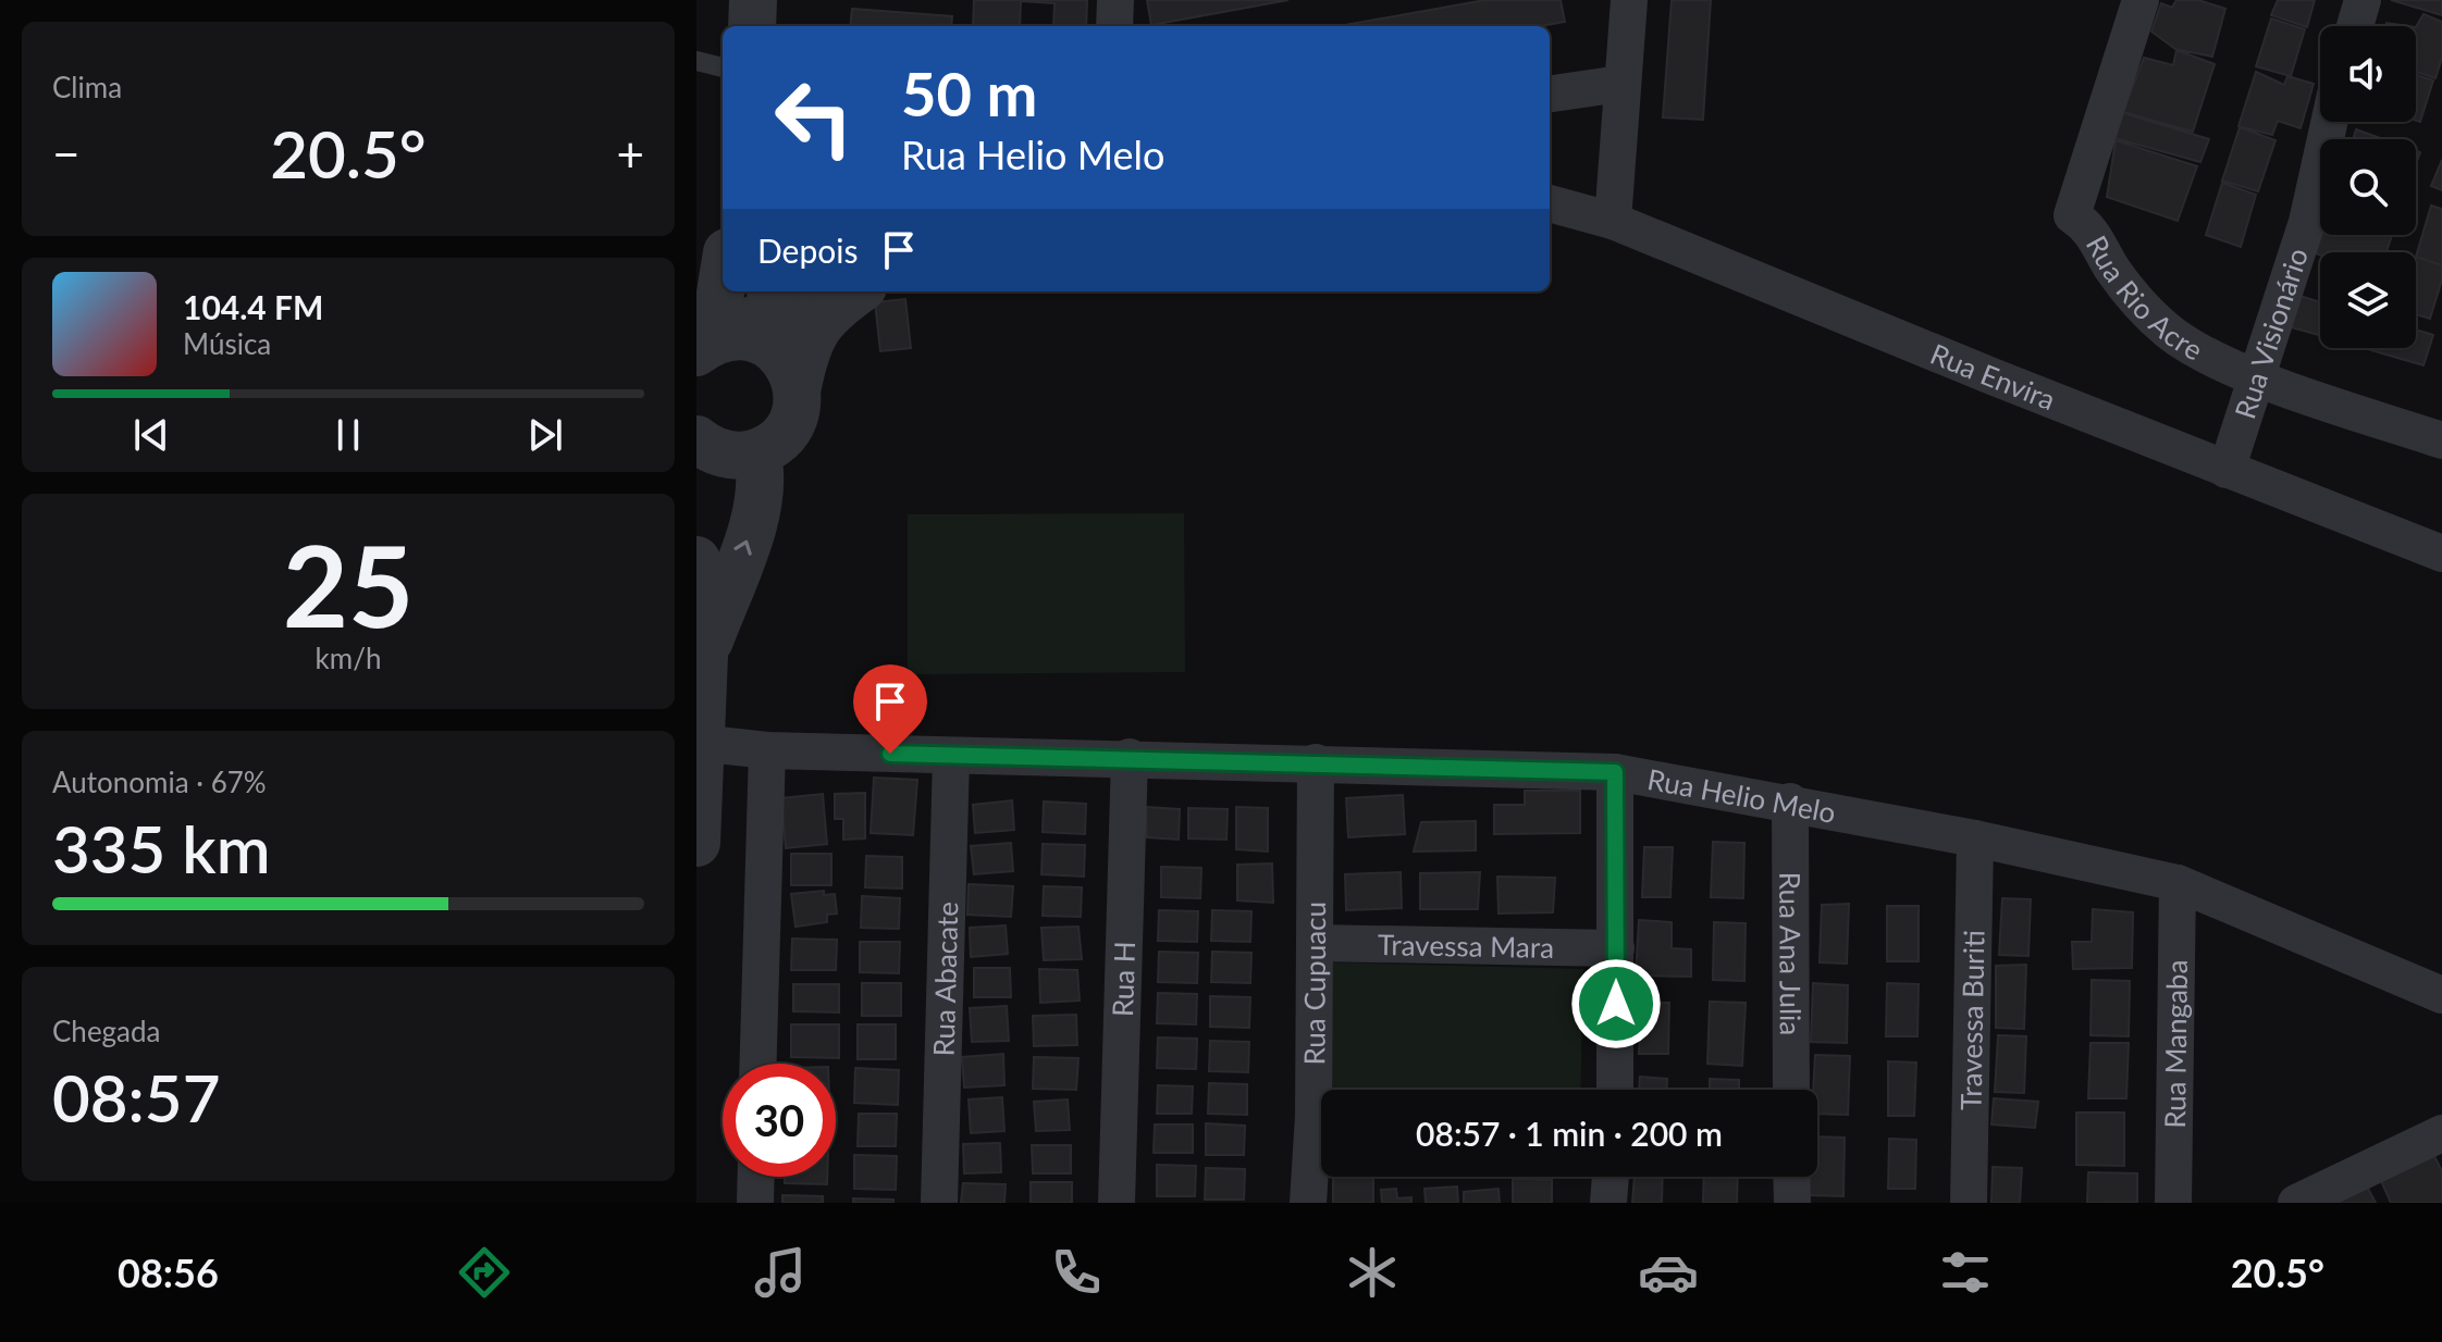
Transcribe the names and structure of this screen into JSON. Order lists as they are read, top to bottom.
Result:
{
  "streets": {
    "street": [
      "Rua Rio Acre",
      "Rua Visionário",
      "Rua Envira",
      "Rua Helio Melo",
      "Travessa Mara",
      "Rua Ana Julia",
      "Rua Abacate",
      "Rua H",
      "Rua Cupuacu",
      "Travessa Buriti",
      "Rua Mangaba"
    ]
  },
  "crossings": [
    ["Rua Rio Acre", "Rua Visionário"],
    ["Rua Visionário", "Rua Envira"],
    ["Rua Helio Melo", "Rua Ana Julia"],
    ["Rua Helio Melo", "Rua Abacate"],
    ["Rua Helio Melo", "Rua H"],
    ["Rua Helio Melo", "Rua Cupuacu"],
    ["Rua Helio Melo", "Travessa Buriti"],
    ["Rua Helio Melo", "Rua Mangaba"],
    ["Travessa Mara", "Rua Cupuacu"]
  ],
  "page": {
    "tile": [
      "Clima",
      ["25", "km/h"],
      ["Autonomia · 67%", "335 km"],
      ["Chegada", "08:57"]
    ],
    "turn": ["50 m", "Rua Helio Melo"],
    "heat": ["−", "20.5°", "+"],
    "then": "Depois",
    "song": ["104.4 FM", "Música"],
    "limit": "30",
    "trip": "08:57 · 1 min · 200 m",
    "tabs": ["08:56", "20.5°"]
  }
}
